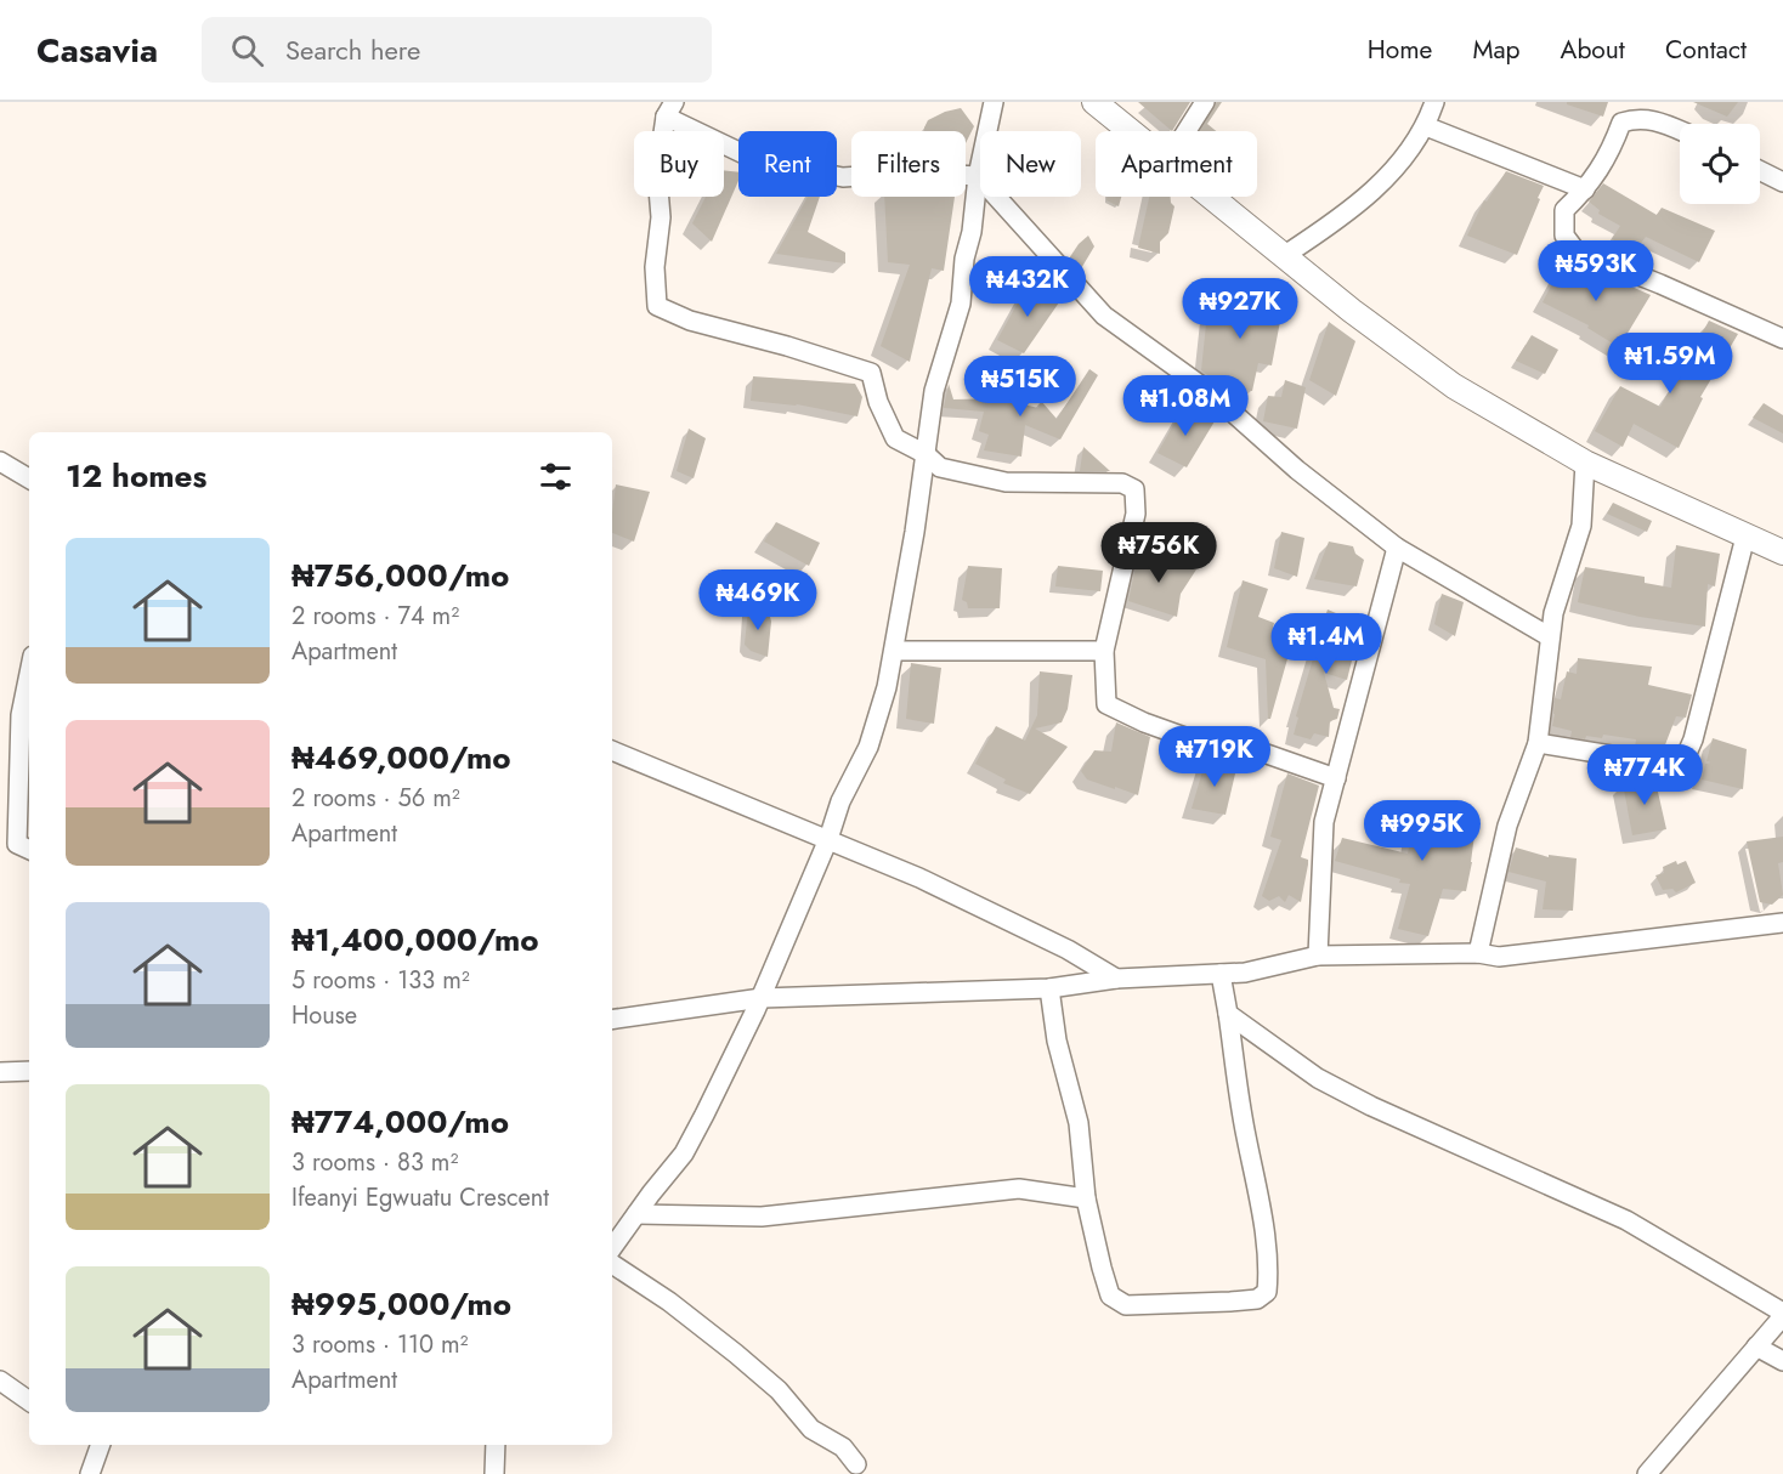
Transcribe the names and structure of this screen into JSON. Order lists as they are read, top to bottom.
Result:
{
  "page": {
    "header": "Casavia",
    "search": "Search here",
    "nav": [
      "Home",
      "Map",
      "About",
      "Contact"
    ],
    "chip": [
      "Buy",
      "Rent",
      "Filters",
      "New",
      "Apartment"
    ],
    "price": [
      "₦593K",
      "₦432K",
      "₦927K",
      "₦1.59M",
      "₦515K",
      "₦1.08M",
      "₦756K",
      "₦469K",
      "₦1.4M",
      "₦719K",
      "₦774K",
      "₦995K"
    ],
    "heading": "12 homes",
    "list": [
      {
        "name": "₦756,000/mo",
        "note": "2 rooms · 74 m² · Apartment"
      },
      {
        "name": "₦469,000/mo",
        "note": "2 rooms · 56 m² · Apartment"
      },
      {
        "name": "₦1,400,000/mo",
        "note": "5 rooms · 133 m² · House"
      },
      {
        "name": "₦774,000/mo",
        "note": "3 rooms · 83 m² · Ifeanyi Egwuatu Crescent"
      },
      {
        "name": "₦995,000/mo",
        "note": "3 rooms · 110 m² · Apartment"
      }
    ]
  }
}
